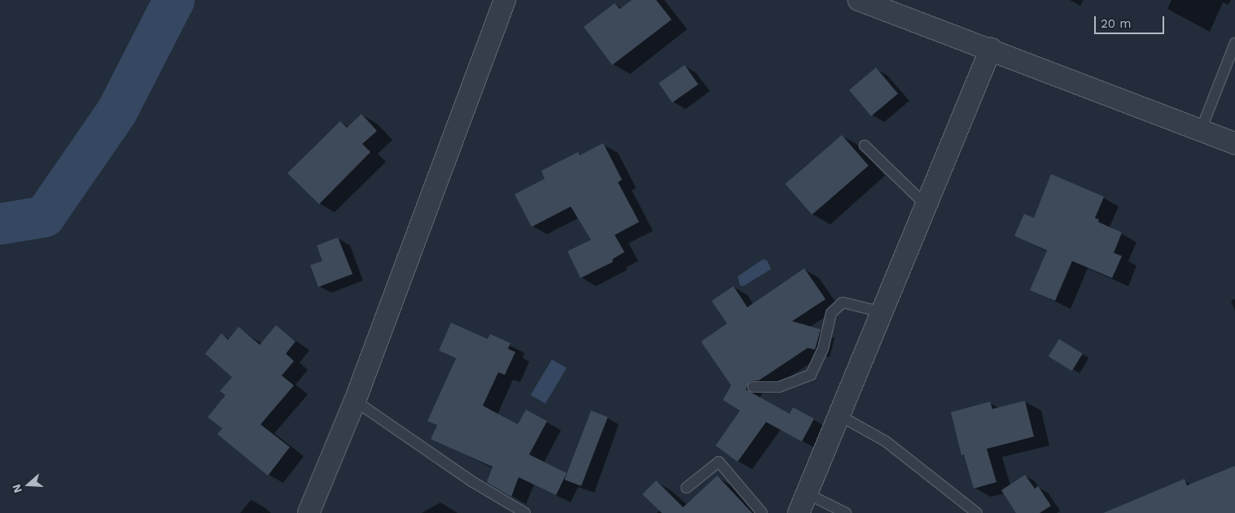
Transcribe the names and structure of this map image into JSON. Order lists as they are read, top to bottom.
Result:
{
  "scale_bar": "20 m",
  "north": "left"
}
